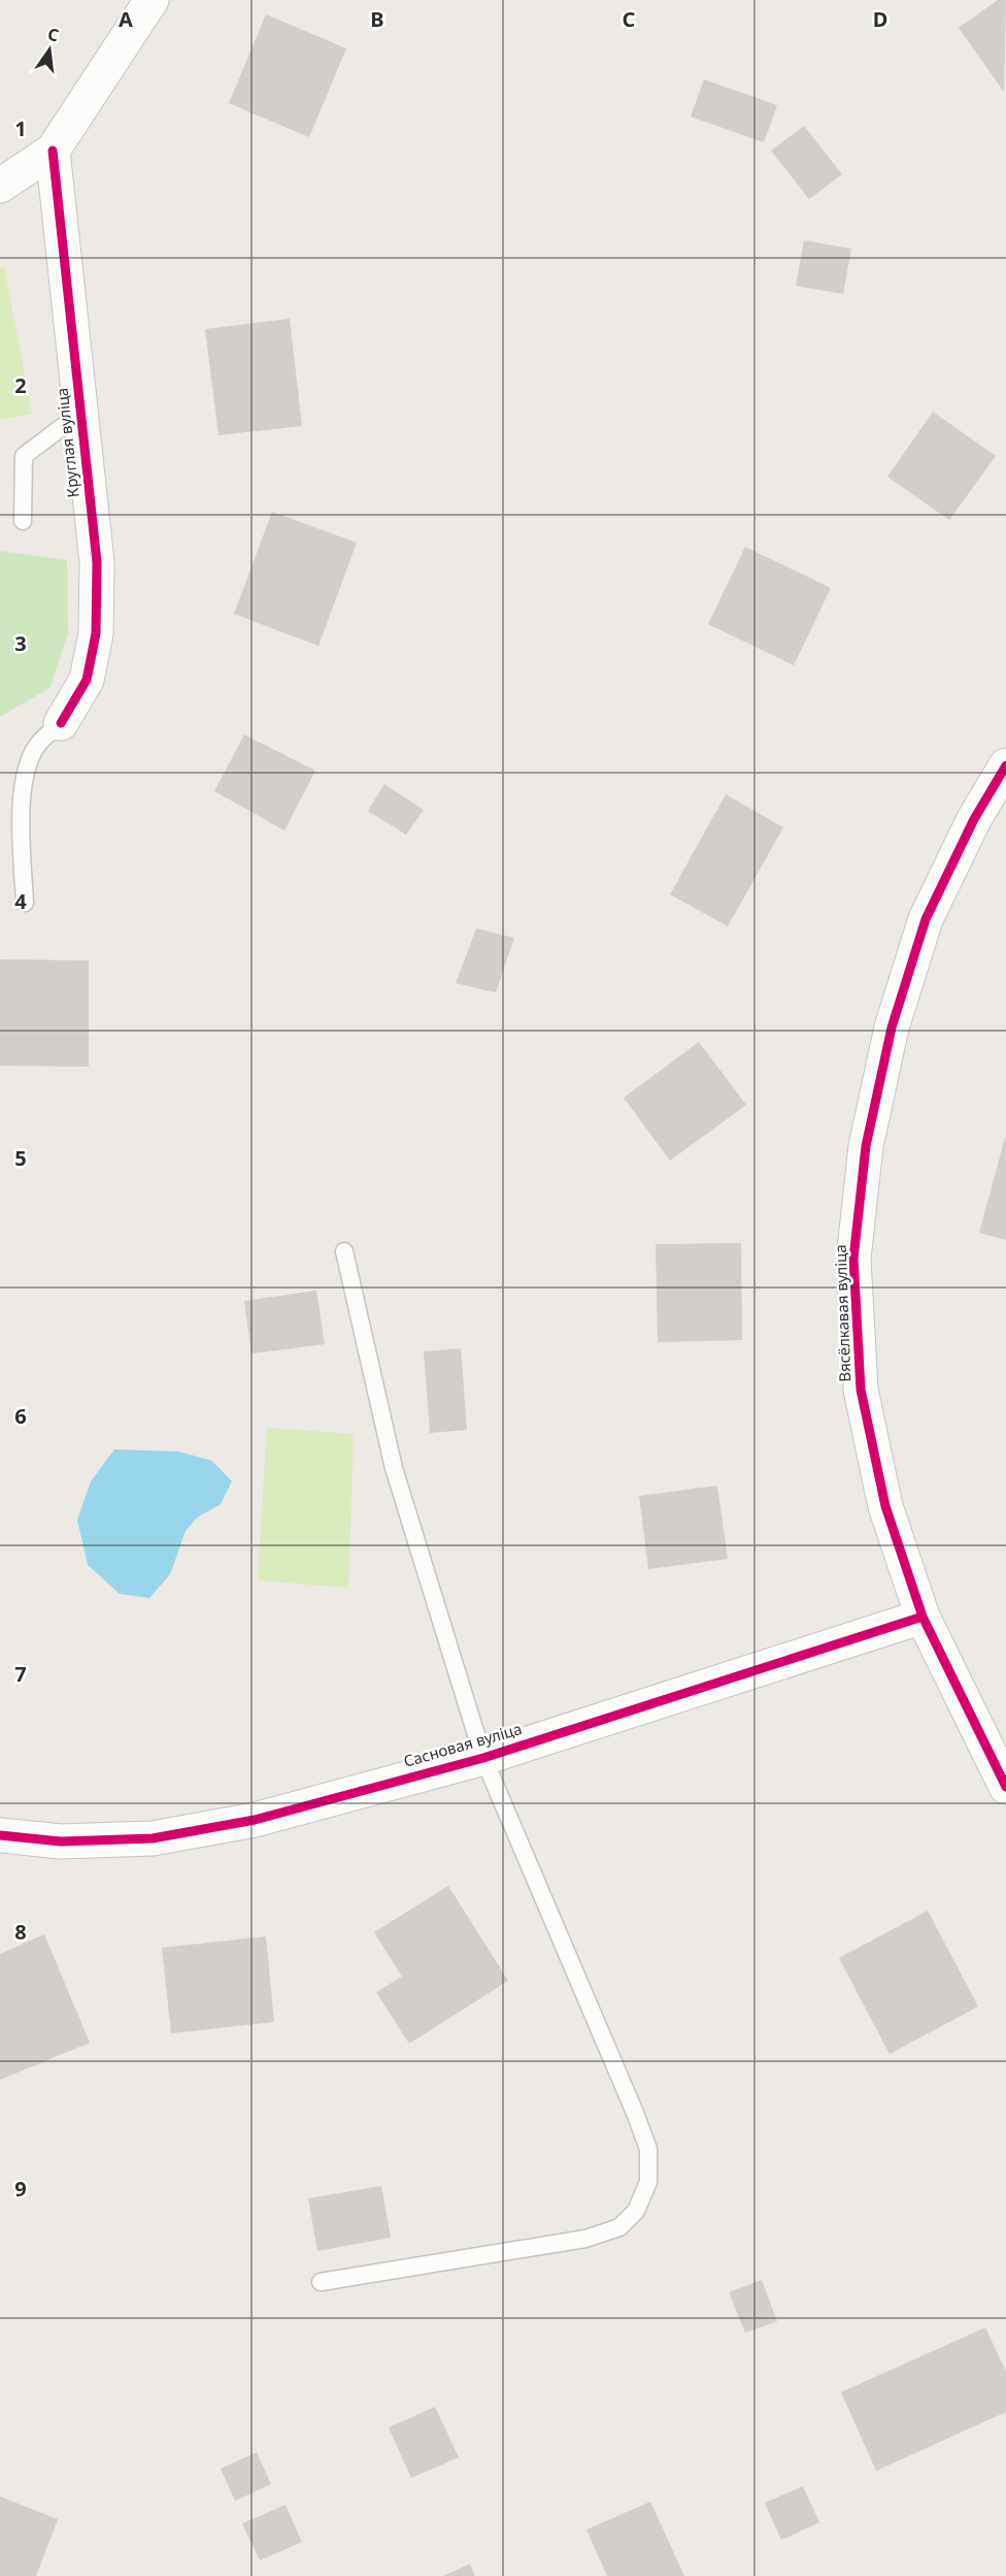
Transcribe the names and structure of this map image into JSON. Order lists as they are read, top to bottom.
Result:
{
  "streets": {
    "street": ["Круглая вуліца", "Вясёлкавая вуліца", "Сасновая вуліца"]
  },
  "crossings": [
    ["Вясёлкавая вуліца", "Сасновая вуліца"]
  ],
  "north": "top",
  "grid": {
    "columns": [
      "A",
      "B",
      "C",
      "D"
    ],
    "rows": [
      "1",
      "2",
      "3",
      "4",
      "5",
      "6",
      "7",
      "8",
      "9"
    ]
  }
}
